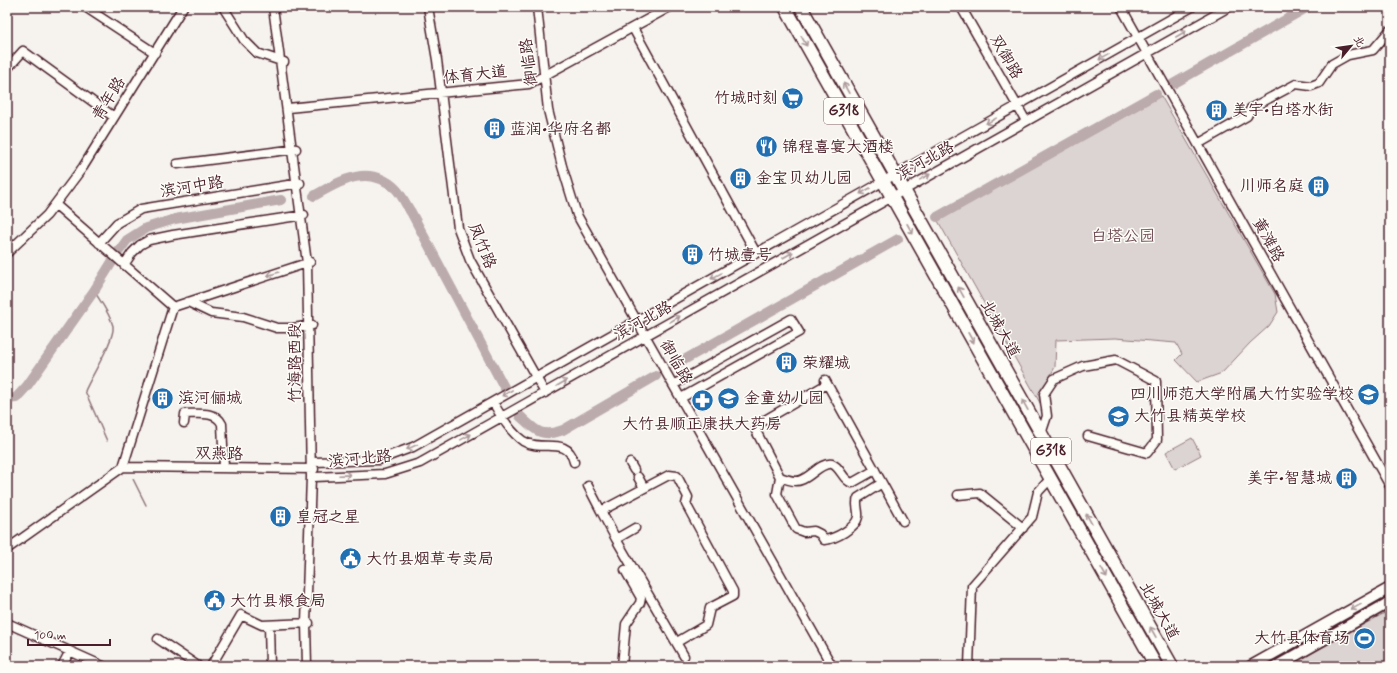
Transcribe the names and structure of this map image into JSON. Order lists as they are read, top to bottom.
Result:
{
  "streets": {
    "highway": ["G318", "北城大道"],
    "street": [
      "双御路",
      "御临路",
      "体育大道",
      "青年路",
      "滨河北路",
      "滨河中路",
      "黄滩路",
      "凤竹路",
      "竹海路西段",
      "双燕路"
    ]
  },
  "crossings": [
    ["双御路", "滨河北路"],
    ["御临路", "体育大道"],
    ["御临路", "滨河北路"],
    ["体育大道", "凤竹路"],
    ["体育大道", "竹海路西段"],
    ["滨河北路", "黄滩路"],
    ["滨河北路", "凤竹路"],
    ["滨河北路", "北城大道"],
    ["滨河北路", "竹海路西段"],
    ["滨河北路", "双燕路"],
    ["滨河中路", "竹海路西段"],
    ["竹海路西段", "双燕路"]
  ],
  "parks": ["白塔公园"],
  "places": {
    "supermarket": ["竹城时刻"],
    "building": [
      "美宇•白塔水街",
      "蓝润•华府名都",
      "金宝贝幼儿园",
      "川师名庭",
      "竹城壹号",
      "荣耀城",
      "滨河俪城",
      "美宇•智慧城",
      "皇冠之星"
    ],
    "restaurant": ["锦程喜宴大酒楼"],
    "school or university": ["四川师范大学附属大竹实验学校", "金童幼儿园", "大竹县精英学校"],
    "pharmacy": ["大竹县顺正康扶大药房"],
    "public building": ["大竹县烟草专卖局", "大竹县粮食局"],
    "sports": ["大竹县体育场"]
  },
  "scale_bar": "100 m",
  "north": "top right"
}
